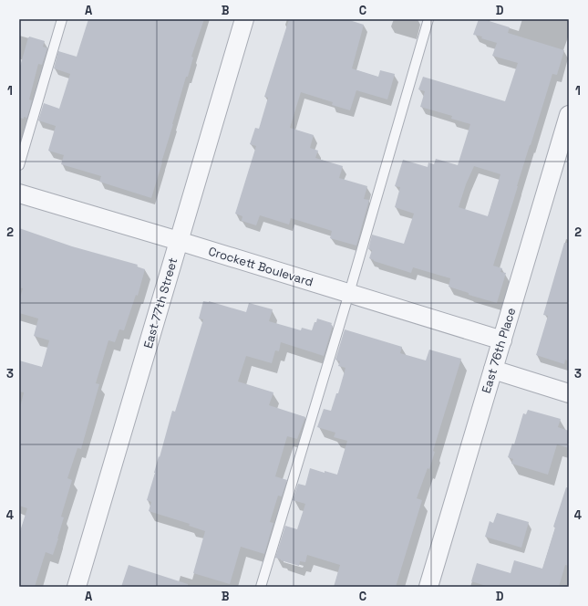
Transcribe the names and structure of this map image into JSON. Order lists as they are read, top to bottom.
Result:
{
  "streets": {
    "street": ["Crockett Boulevard", "East 77th Street", "East 76th Place"]
  },
  "crossings": [
    ["Crockett Boulevard", "East 77th Street"],
    ["Crockett Boulevard", "East 76th Place"]
  ],
  "grid": {
    "columns": [
      "A",
      "B",
      "C",
      "D"
    ],
    "rows": [
      "1",
      "2",
      "3",
      "4"
    ]
  }
}
